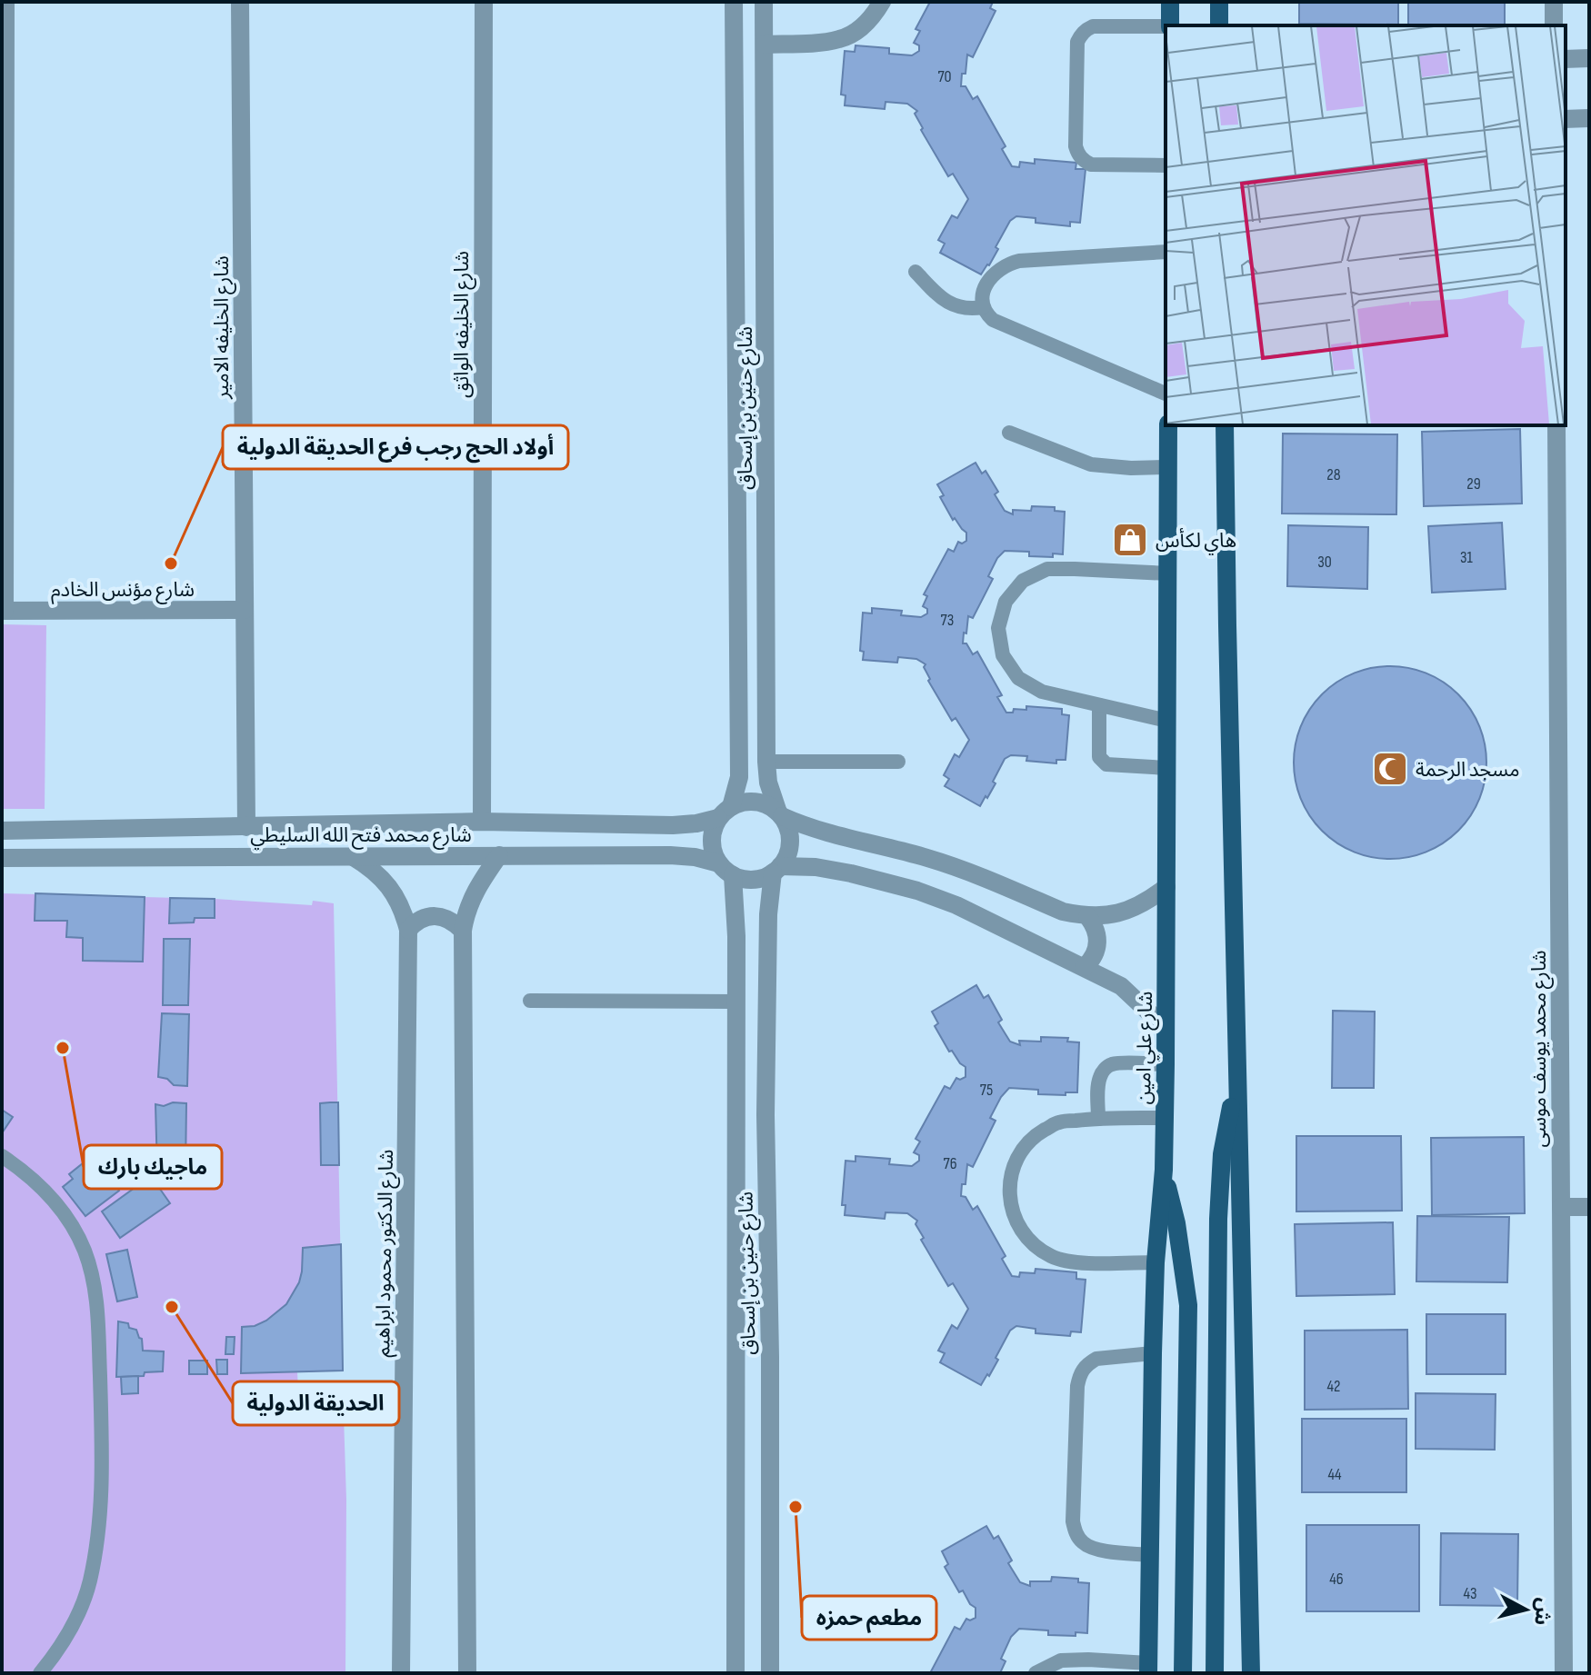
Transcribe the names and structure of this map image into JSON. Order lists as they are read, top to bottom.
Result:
{
  "streets": {
    "main road": ["شارع علي امين"],
    "street": [
      "شارع الخليفه الواثق",
      "شارع الخليفه الامير",
      "شارع حنين بن إسحاق",
      "شارع مؤنس الخادم",
      "شارع محمد فتح الله السليطي",
      "شارع محمد يوسف موسى",
      "شارع الدكتور محمود ابراهيم"
    ]
  },
  "crossings": [
    ["شارع الخليفه الواثق", "شارع محمد فتح الله السليطي"],
    ["شارع الخليفه الامير", "شارع مؤنس الخادم"],
    ["شارع الخليفه الامير", "شارع محمد فتح الله السليطي"],
    ["شارع حنين بن إسحاق", "شارع محمد فتح الله السليطي"],
    ["شارع محمد فتح الله السليطي", "شارع الدكتور محمود ابراهيم"]
  ],
  "places": {
    "shop": ["هاي لكأس"],
    "other": [
      "أولاد الحج رجب فرع الحديقة الدولية",
      "ماجيك بارك",
      "الحديقة الدولية",
      "مطعم حمزه"
    ],
    "mosque": ["مسجد الرحمة"]
  },
  "house_numbers": [
    "70",
    "28",
    "29",
    "31",
    "30",
    "73",
    "75",
    "76",
    "42",
    "44",
    "46",
    "43"
  ],
  "north": "right"
}
